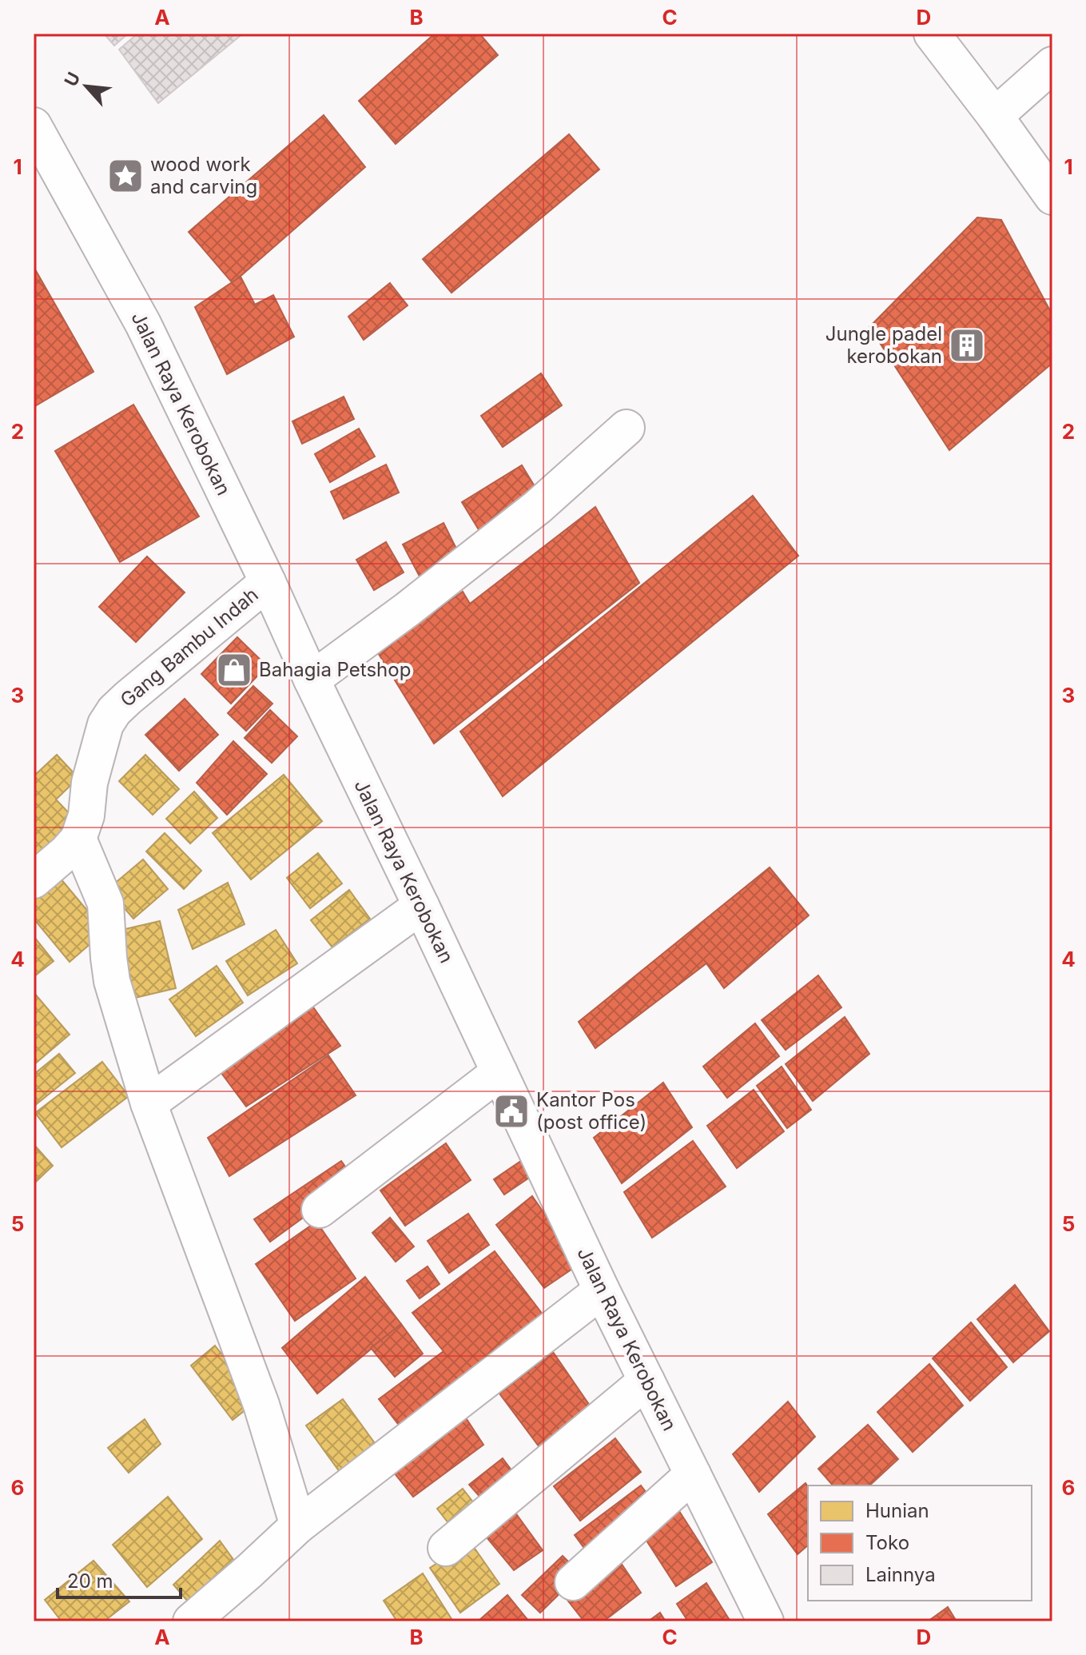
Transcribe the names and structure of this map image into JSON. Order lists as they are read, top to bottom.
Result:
{
  "streets": {
    "street": ["Jalan Raya Kerobokan", "Gang Bambu Indah"]
  },
  "crossings": [
    ["Jalan Raya Kerobokan", "Gang Bambu Indah"]
  ],
  "places": {
    "place": ["wood work and carving"],
    "building": ["Jungle padel kerobokan"],
    "shop": ["Bahagia Petshop"],
    "public building": ["Kantor Pos (post office)"]
  },
  "legend": ["Hunian", "Toko", "Lainnya"],
  "scale_bar": "20 m",
  "north": "top left",
  "grid": {
    "columns": [
      "A",
      "B",
      "C",
      "D"
    ],
    "rows": [
      "1",
      "2",
      "3",
      "4",
      "5",
      "6"
    ]
  }
}
